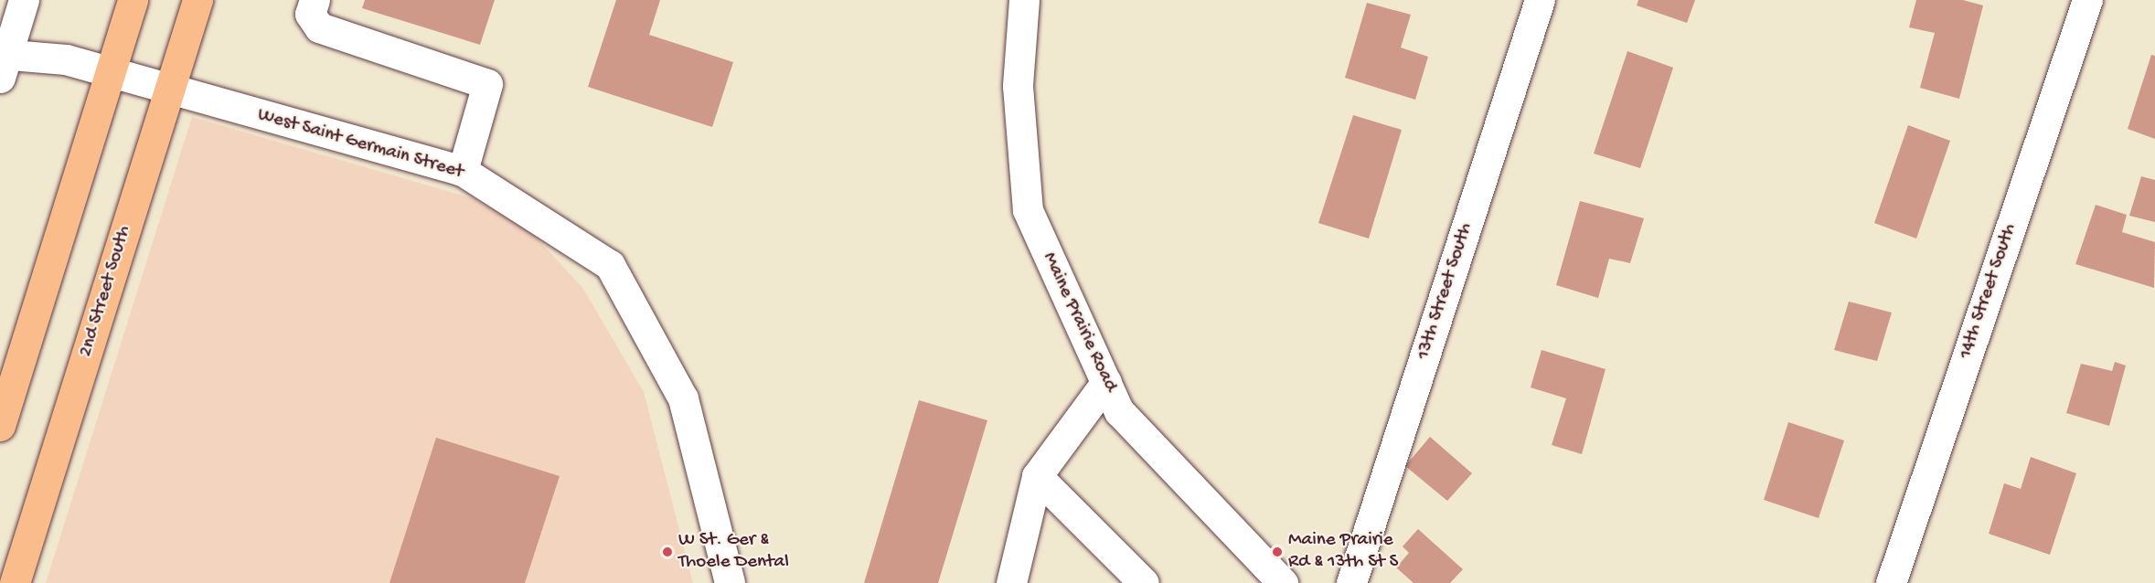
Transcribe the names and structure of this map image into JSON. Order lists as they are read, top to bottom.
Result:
{
  "streets": {
    "main road": ["2nd Street South"],
    "street": [
      "West Saint Germain Street",
      "13th Street South",
      "14th Street South",
      "Maine Prairie Road"
    ]
  },
  "crossings": [
    ["West Saint Germain Street", "2nd Street South"]
  ],
  "places": ["W St. Ger & Thoele Dental", "Maine Prairie Rd & 13th St S"]
}
